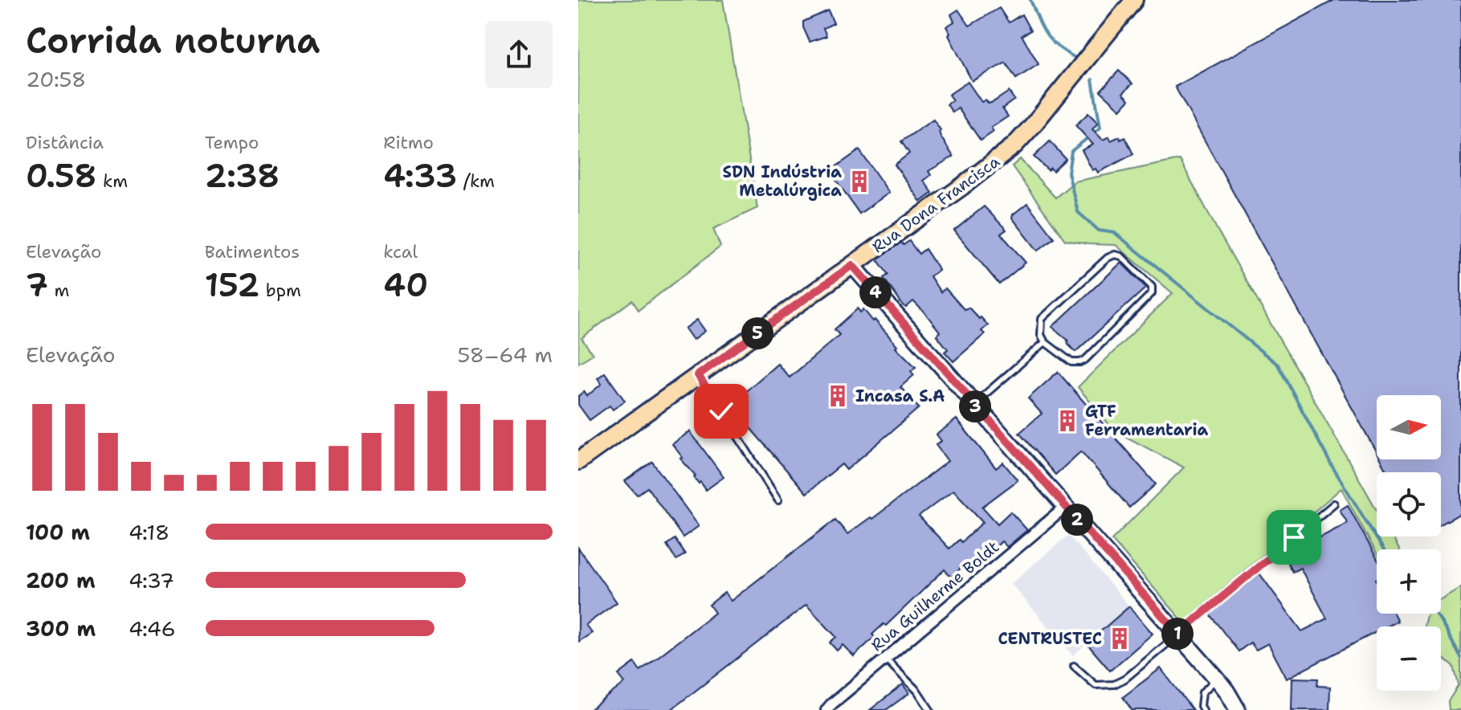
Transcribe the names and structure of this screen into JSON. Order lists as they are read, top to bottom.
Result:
{
  "streets": {
    "main road": ["Rua Dona Francisca"],
    "street": ["Rua Guilherme Boldt"]
  },
  "places": {
    "building": [
      "SDN Indústria Metalúrgica",
      "Incasa S.A",
      "GTF Ferramentaria",
      "CENTRUSTEC"
    ]
  },
  "north": "right",
  "page": {
    "heading": ["Corrida noturna", "20:58"],
    "stats": [
      ["Distância", "0.58 km"],
      ["Tempo", "2:38"],
      ["Ritmo", "4:33 /km"],
      ["Elevação", "7 m"],
      ["Batimentos", "152 bpm"],
      ["kcal", "40"]
    ],
    "pins": [
      "4",
      "5",
      "3",
      "2",
      "1"
    ],
    "chart": ["Elevação", "58–64 m"],
    "map_buttons": ["+", "−"],
    "list": [
      {
        "name": "100 m",
        "note": "4:18"
      },
      {
        "name": "200 m",
        "note": "4:37"
      },
      {
        "name": "300 m",
        "note": "4:46"
      }
    ]
  }
}
